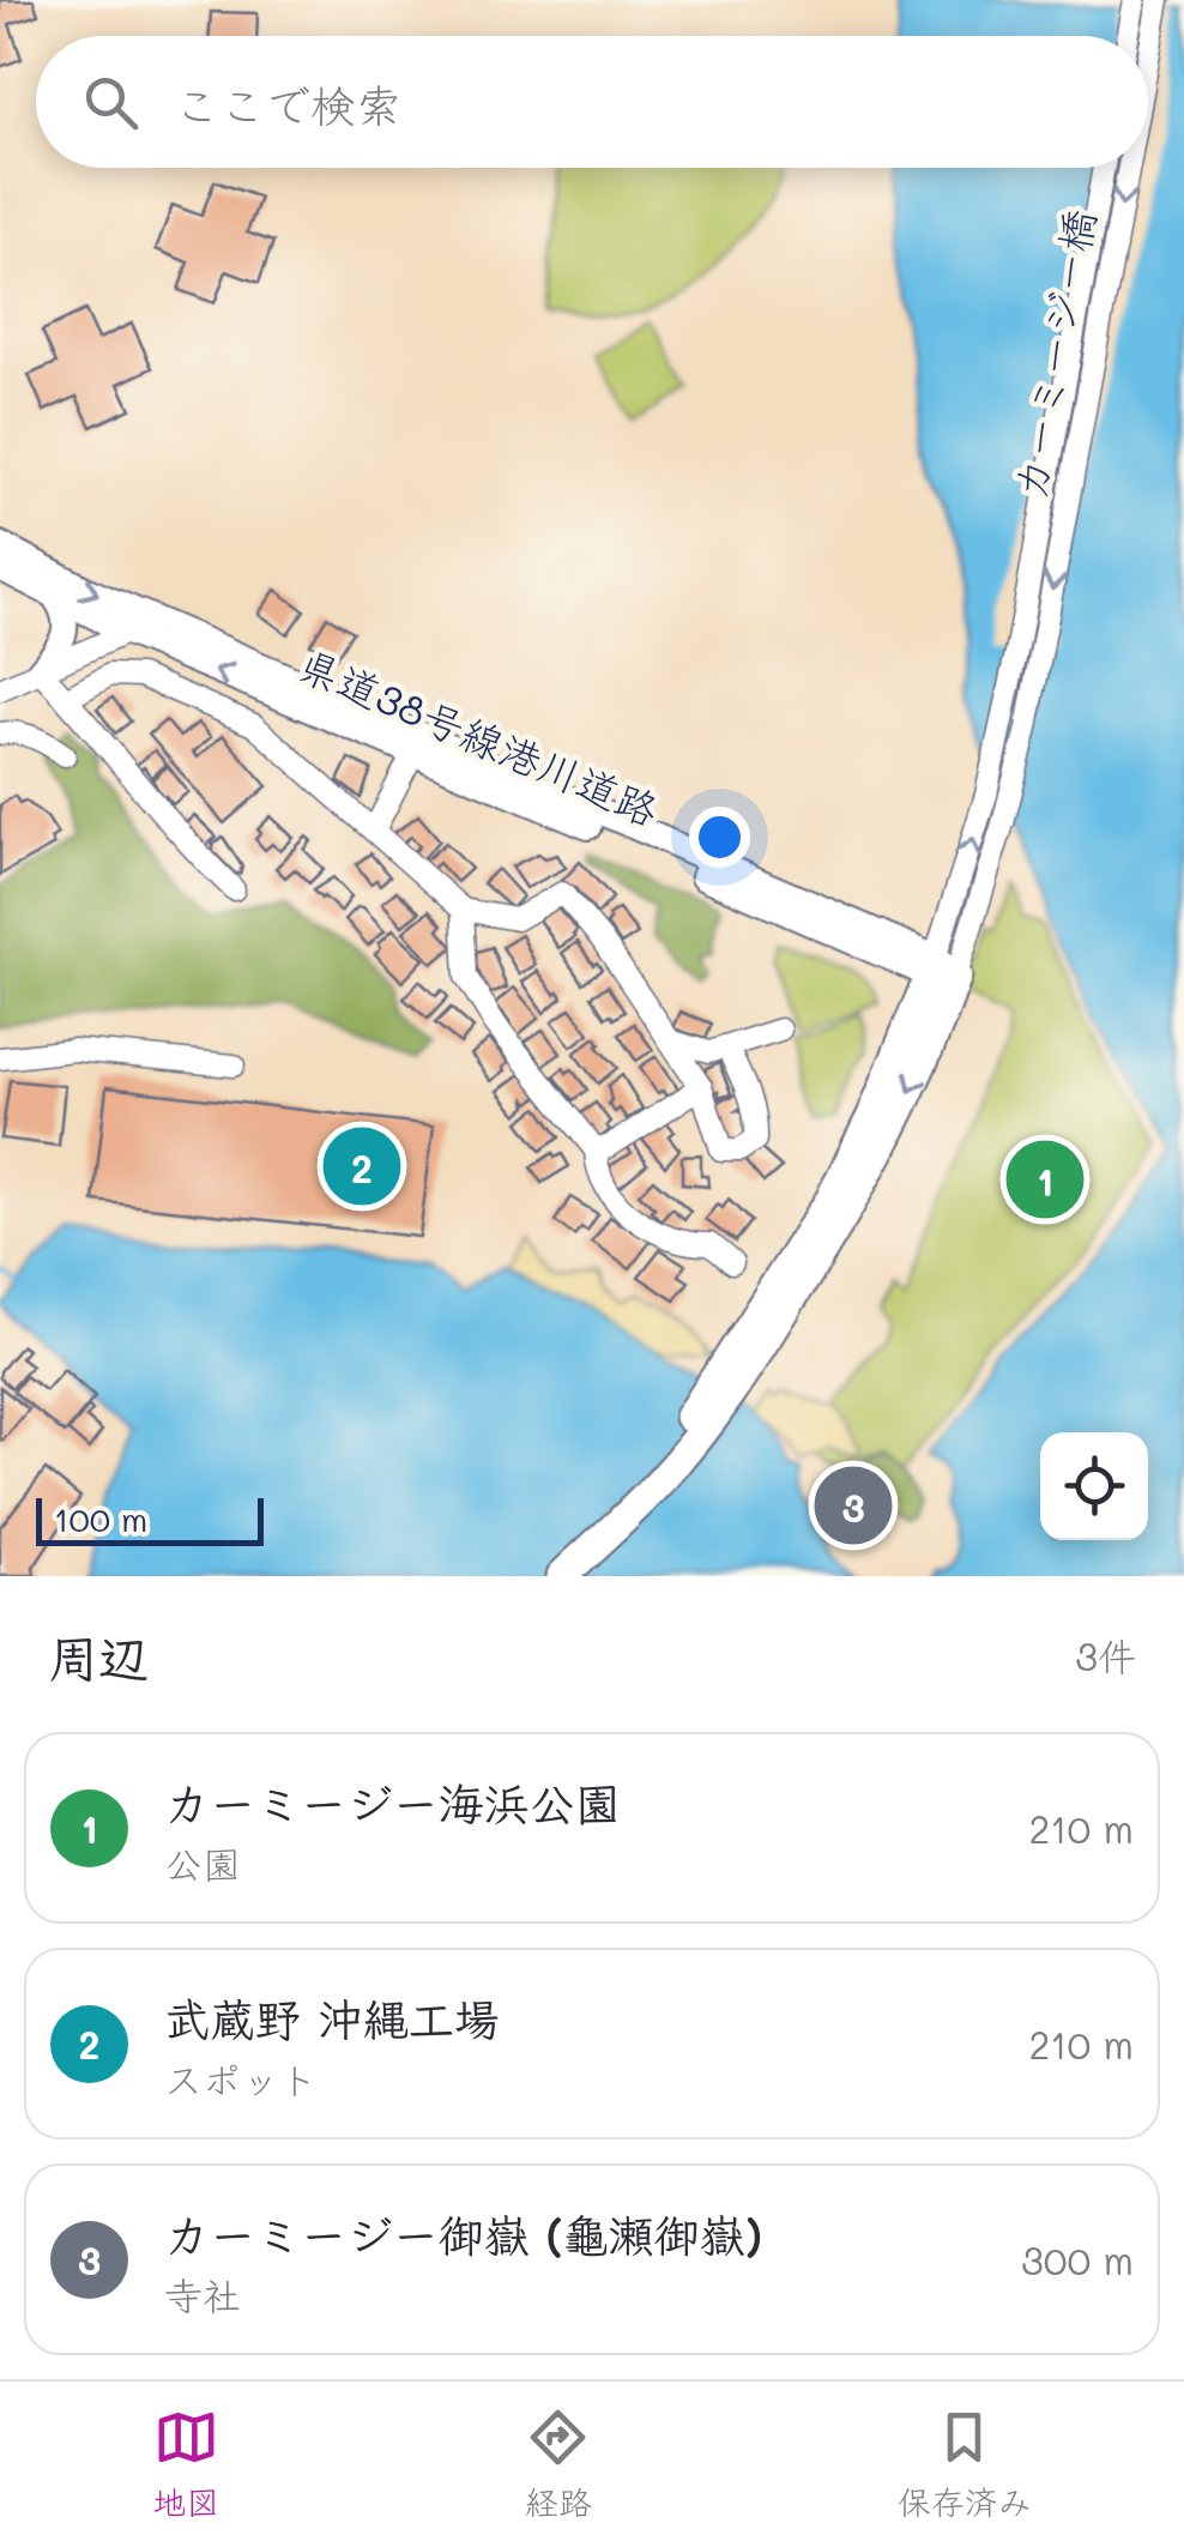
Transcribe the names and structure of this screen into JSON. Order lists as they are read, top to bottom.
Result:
{
  "streets": {
    "main road": ["県道38号線港川道路"],
    "street": ["カーミージー橋"]
  },
  "crossings": [
    ["カーミージー橋", "県道38号線港川道路"]
  ],
  "scale_bar": "100 m",
  "page": {
    "search": "ここで検索",
    "pins": ["2", "1", "3"],
    "scale": "100 m",
    "heading": ["周辺", "3件"],
    "list": [
      {
        "mark": "1",
        "name": "カーミージー海浜公園",
        "note": "公園",
        "value": "210 m"
      },
      {
        "mark": "2",
        "name": "武蔵野 沖縄工場",
        "note": "スポット",
        "value": "210 m"
      },
      {
        "mark": "3",
        "name": "カーミージー御嶽 (龜瀬御嶽)",
        "note": "寺社",
        "value": "300 m"
      }
    ],
    "nav": ["地図", "経路", "保存済み"]
  }
}
